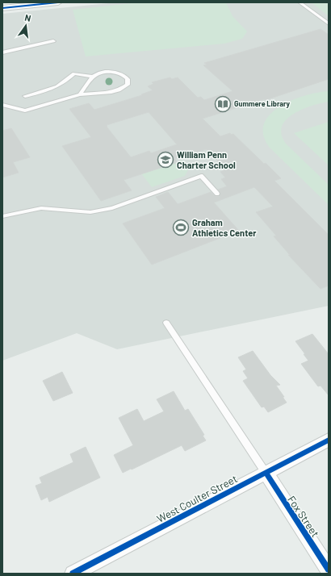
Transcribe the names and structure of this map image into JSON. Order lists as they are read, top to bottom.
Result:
{
  "streets": {
    "street": ["West Coulter Street", "Fox Street"]
  },
  "crossings": [
    ["West Coulter Street", "Fox Street"]
  ],
  "places": {
    "library": ["Gummere Library"],
    "school or university": ["William Penn Charter School"],
    "sports": ["Graham Athletics Center"]
  },
  "north": "top"
}
